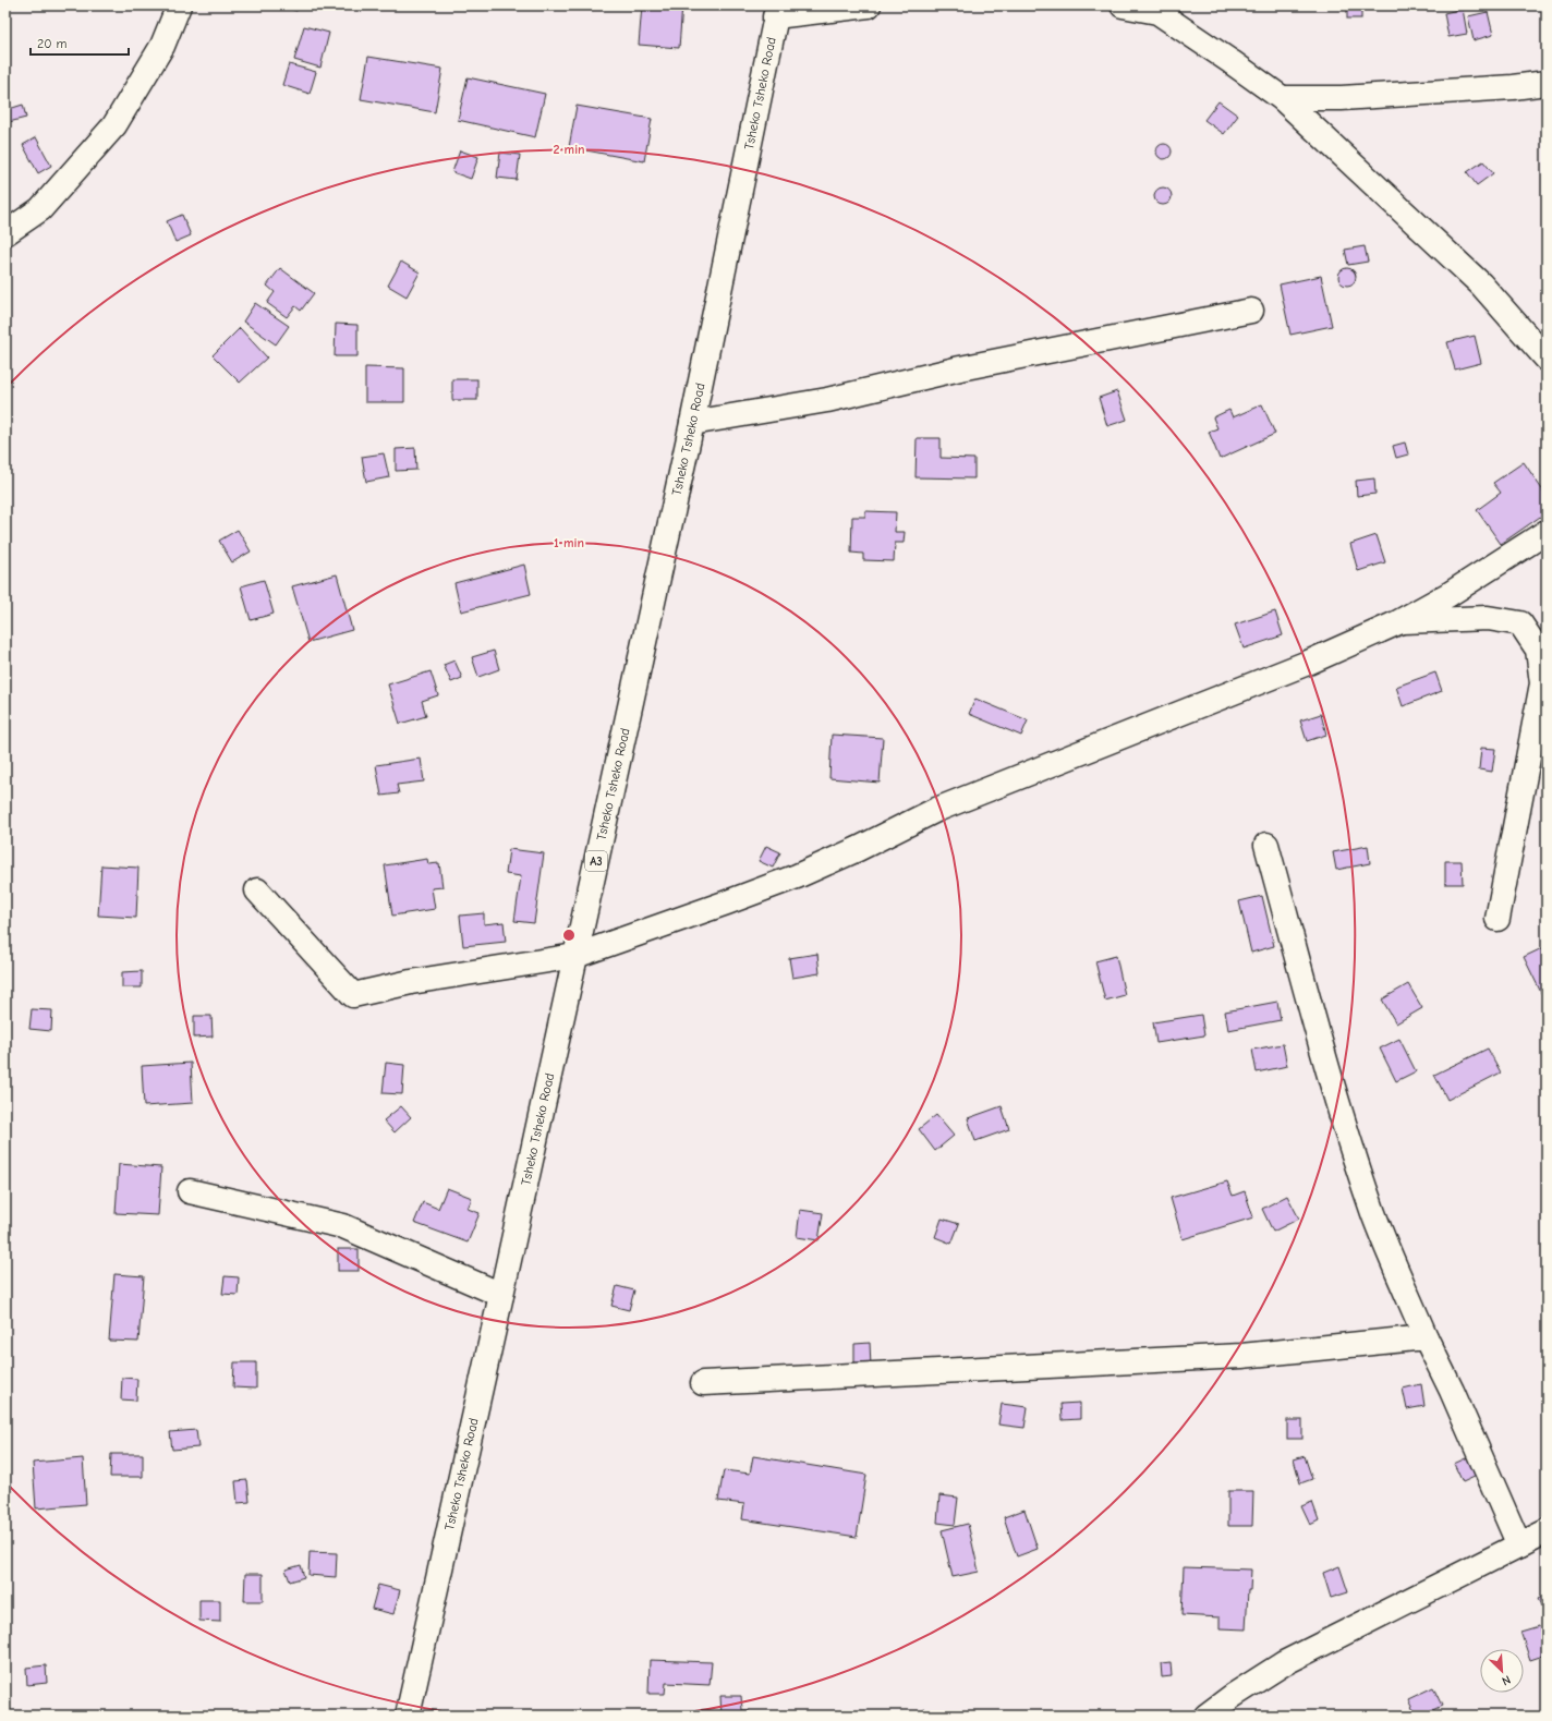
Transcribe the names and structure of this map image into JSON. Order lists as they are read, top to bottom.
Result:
{
  "streets": {
    "main road": ["Tsheko Tsheko Road", "A3"]
  },
  "scale_bar": "20 m",
  "north": "bottom right",
  "rings": ["2 min", "1 min"]
}
